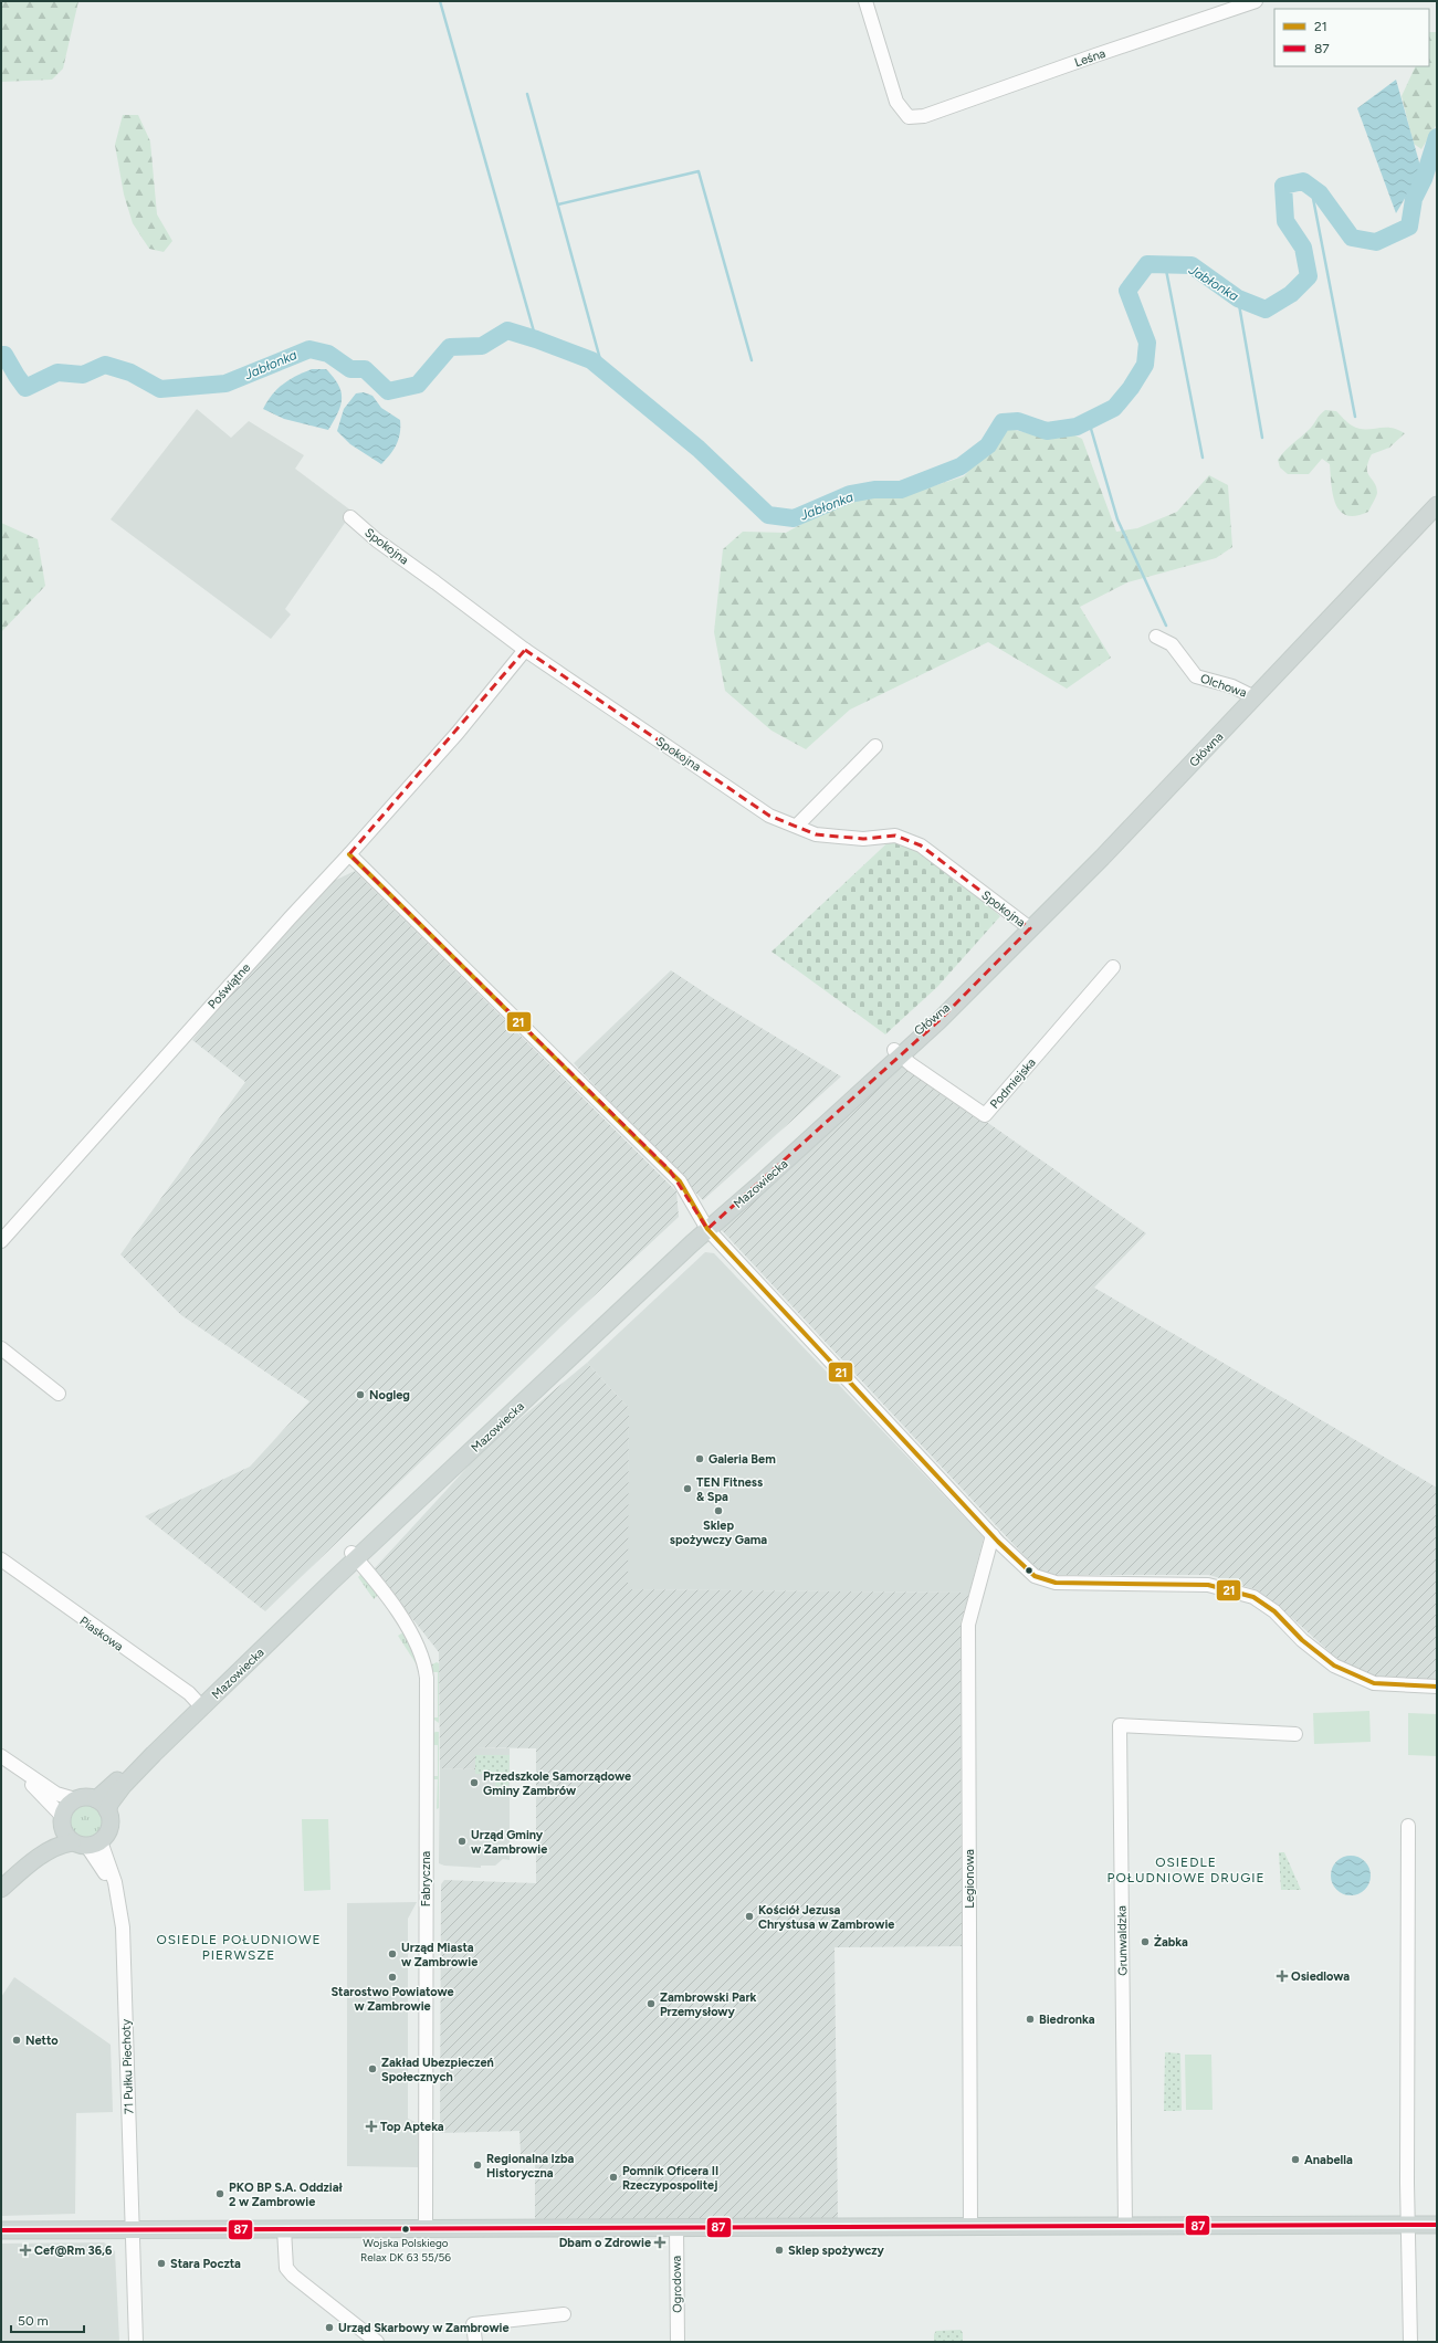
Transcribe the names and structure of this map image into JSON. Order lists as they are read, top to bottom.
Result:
{
  "streets": {
    "main road": ["Główna", "Mazowiecka"],
    "street": [
      "Leśna",
      "Spokojna",
      "Olchowa",
      "Poświątne",
      "Podmiejska",
      "Piaskowa",
      "Fabryczna",
      "Legionowa",
      "Grunwaldzka",
      "71 Pułku Piechoty",
      "Ogrodowa"
    ]
  },
  "crossings": [
    ["Spokojna", "Główna"],
    ["Spokojna", "Poświątne"],
    ["Olchowa", "Główna"],
    ["Główna", "Podmiejska"],
    ["Główna", "Mazowiecka"],
    ["Podmiejska", "Mazowiecka"],
    ["Mazowiecka", "Piaskowa"],
    ["Mazowiecka", "Fabryczna"],
    ["Mazowiecka", "71 Pułku Piechoty"]
  ],
  "districts": ["OSIEDLE POŁUDNIOWE DRUGIE", "OSIEDLE POŁUDNIOWE PIERWSZE"],
  "water": ["Jabłonka"],
  "places": {
    "other": [
      "Nogleg",
      "Galeria Bem",
      "TEN Fitness & Spa",
      "Sklep spożywczy Gama",
      "Przedszkole Samorządowe Gminy Zambrów",
      "Urząd Gminy w Zambrowie",
      "Kościół Jezusa Chrystusa w Zambrowie",
      "Żabka",
      "Urząd Miasta w Zambrowie",
      "Starostwo Powiatowe w Zambrowie",
      "Zambrowski Park Przemysłowy",
      "Biedronka",
      "Netto",
      "Zakład Ubezpieczeń Społecznych",
      "Anabella",
      "Regionalna Izba Historyczna",
      "Pomnik Oficera II Rzeczypospolitej",
      "PKO BP S.A. Oddział 2 w Zambrowie",
      "Wojska Polskiego Relax DK 63 55/56",
      "Sklep spożywczy",
      "Stara Poczta",
      "Urząd Skarbowy w Zambrowie"
    ],
    "health": [
      "Osiedlowa",
      "Top Apteka",
      "Dbam o Zdrowie",
      "Cef@Rm 36,6"
    ]
  },
  "lines": ["transit line 21", "transit line 87"],
  "legend": ["21", "87"],
  "scale_bar": "50 m"
}
